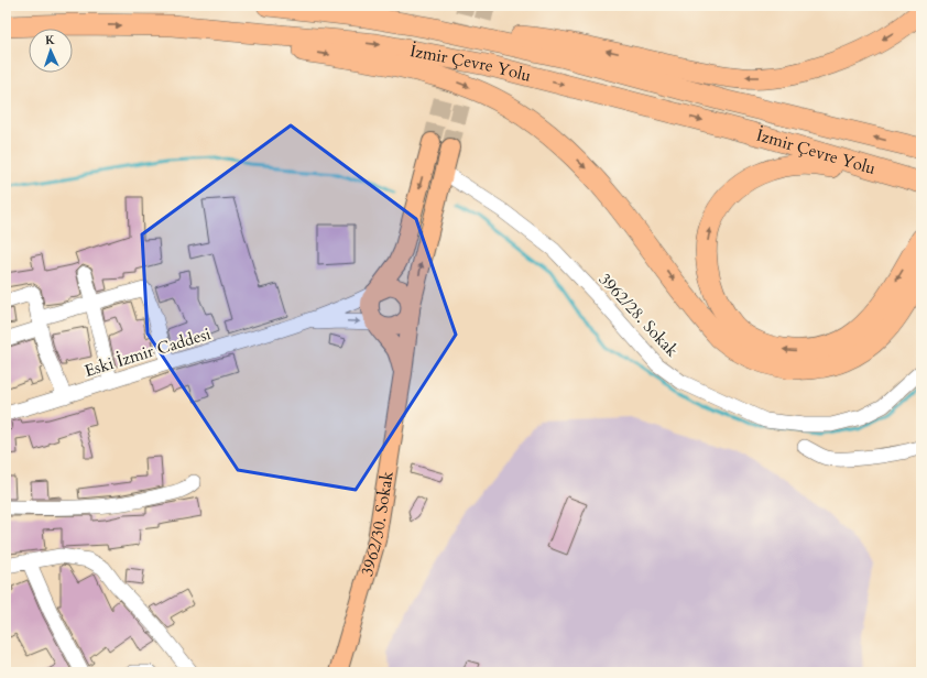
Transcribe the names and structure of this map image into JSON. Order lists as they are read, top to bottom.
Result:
{
  "streets": {
    "highway": ["İzmir Çevre Yolu"],
    "main road": ["3962/30. Sokak"],
    "street": ["3962/28. Sokak", "Eski İzmir Caddesi"]
  },
  "crossings": [
    ["3962/28. Sokak", "3962/30. Sokak"],
    ["Eski İzmir Caddesi", "3962/30. Sokak"]
  ],
  "north": "top"
}
